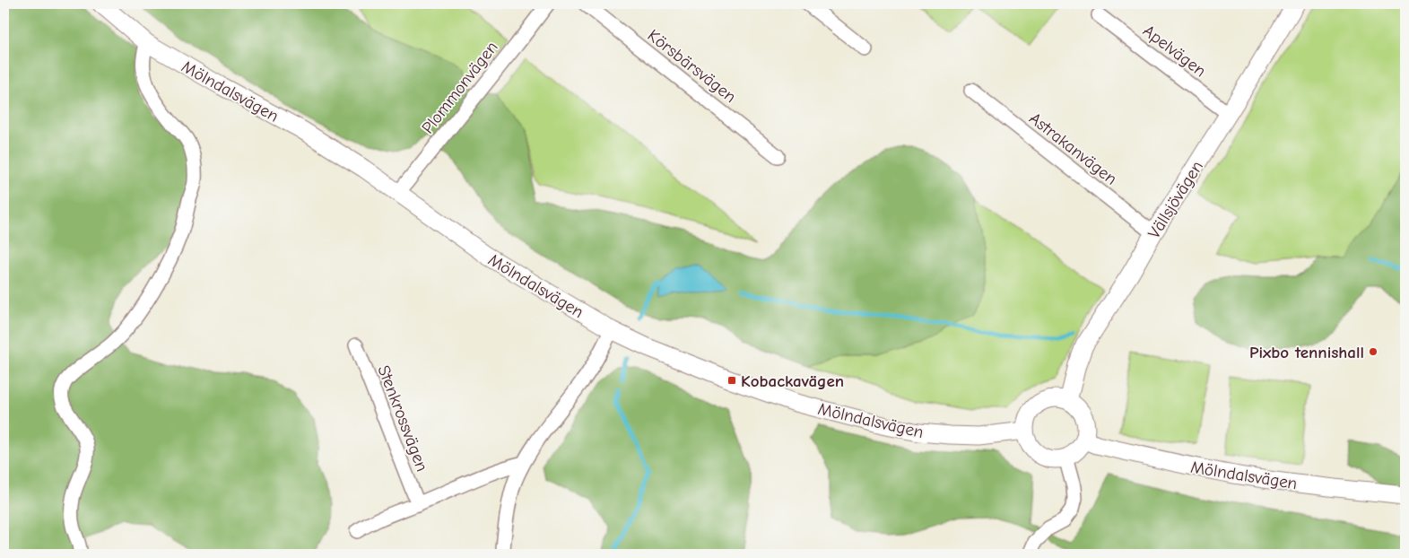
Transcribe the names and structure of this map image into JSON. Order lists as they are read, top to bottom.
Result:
{
  "streets": {
    "street": [
      "Apelvägen",
      "Körsbärsvägen",
      "Plommonvägen",
      "Mölndalsvägen",
      "Astrakanvägen",
      "Vällsjövägen",
      "Stenkrossvägen"
    ]
  },
  "crossings": [
    ["Apelvägen", "Vällsjövägen"],
    ["Plommonvägen", "Mölndalsvägen"],
    ["Mölndalsvägen", "Vällsjövägen"],
    ["Astrakanvägen", "Vällsjövägen"]
  ],
  "places": {
    "other": ["Pixbo tennishall"],
    "transit": ["Kobackavägen"]
  }
}
